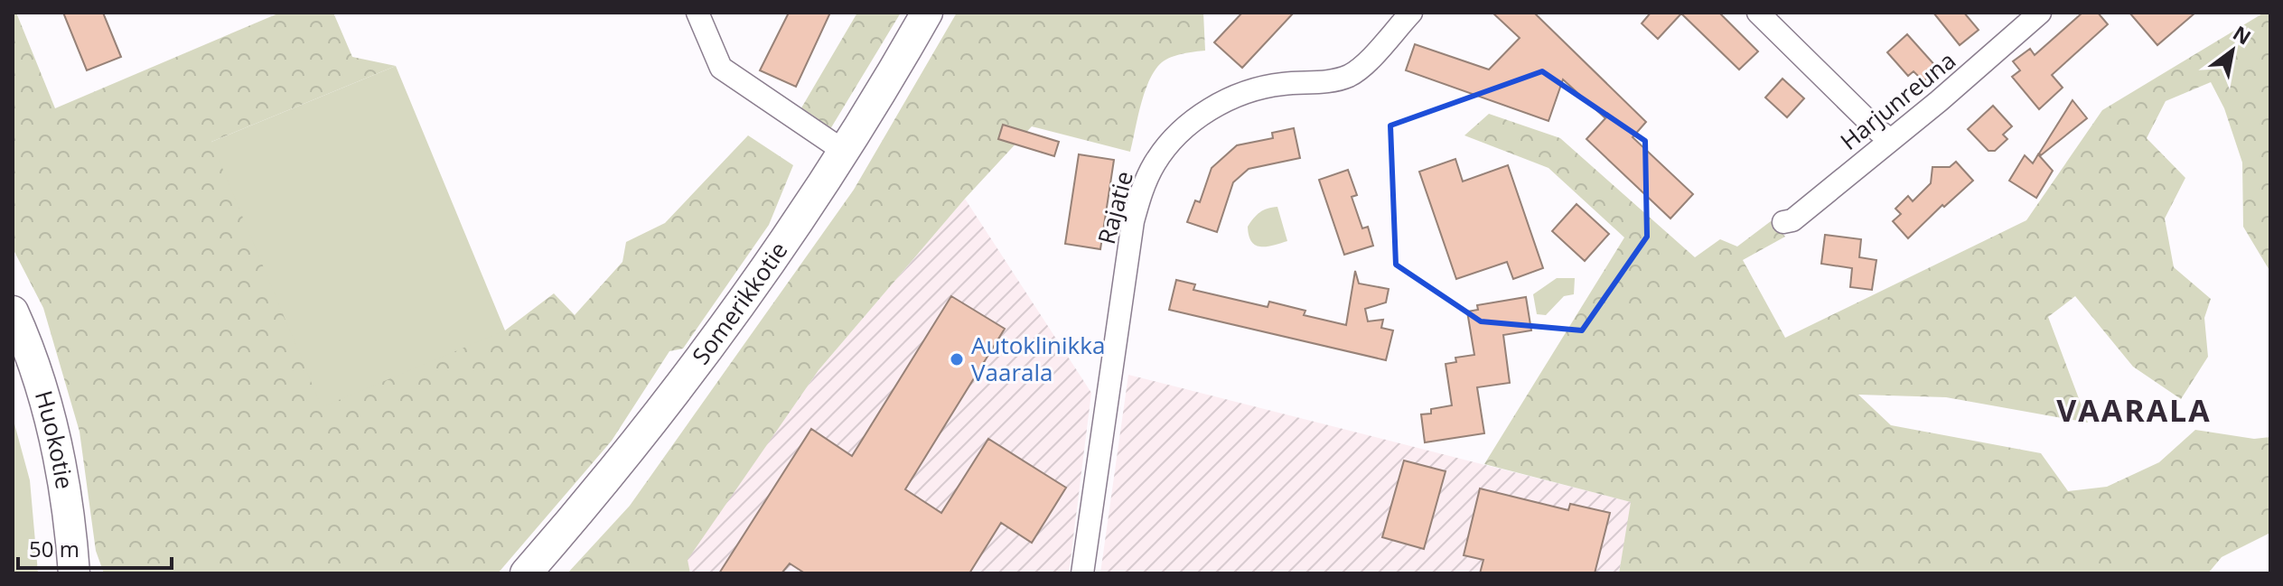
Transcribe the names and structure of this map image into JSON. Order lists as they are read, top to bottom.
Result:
{
  "streets": {
    "street": [
      "Harjunreuna",
      "Rajatie",
      "Somerikkotie",
      "Huokotie"
    ]
  },
  "districts": ["VAARALA"],
  "places": ["Autoklinikka Vaarala"],
  "scale_bar": "50 m",
  "north": "top right"
}
